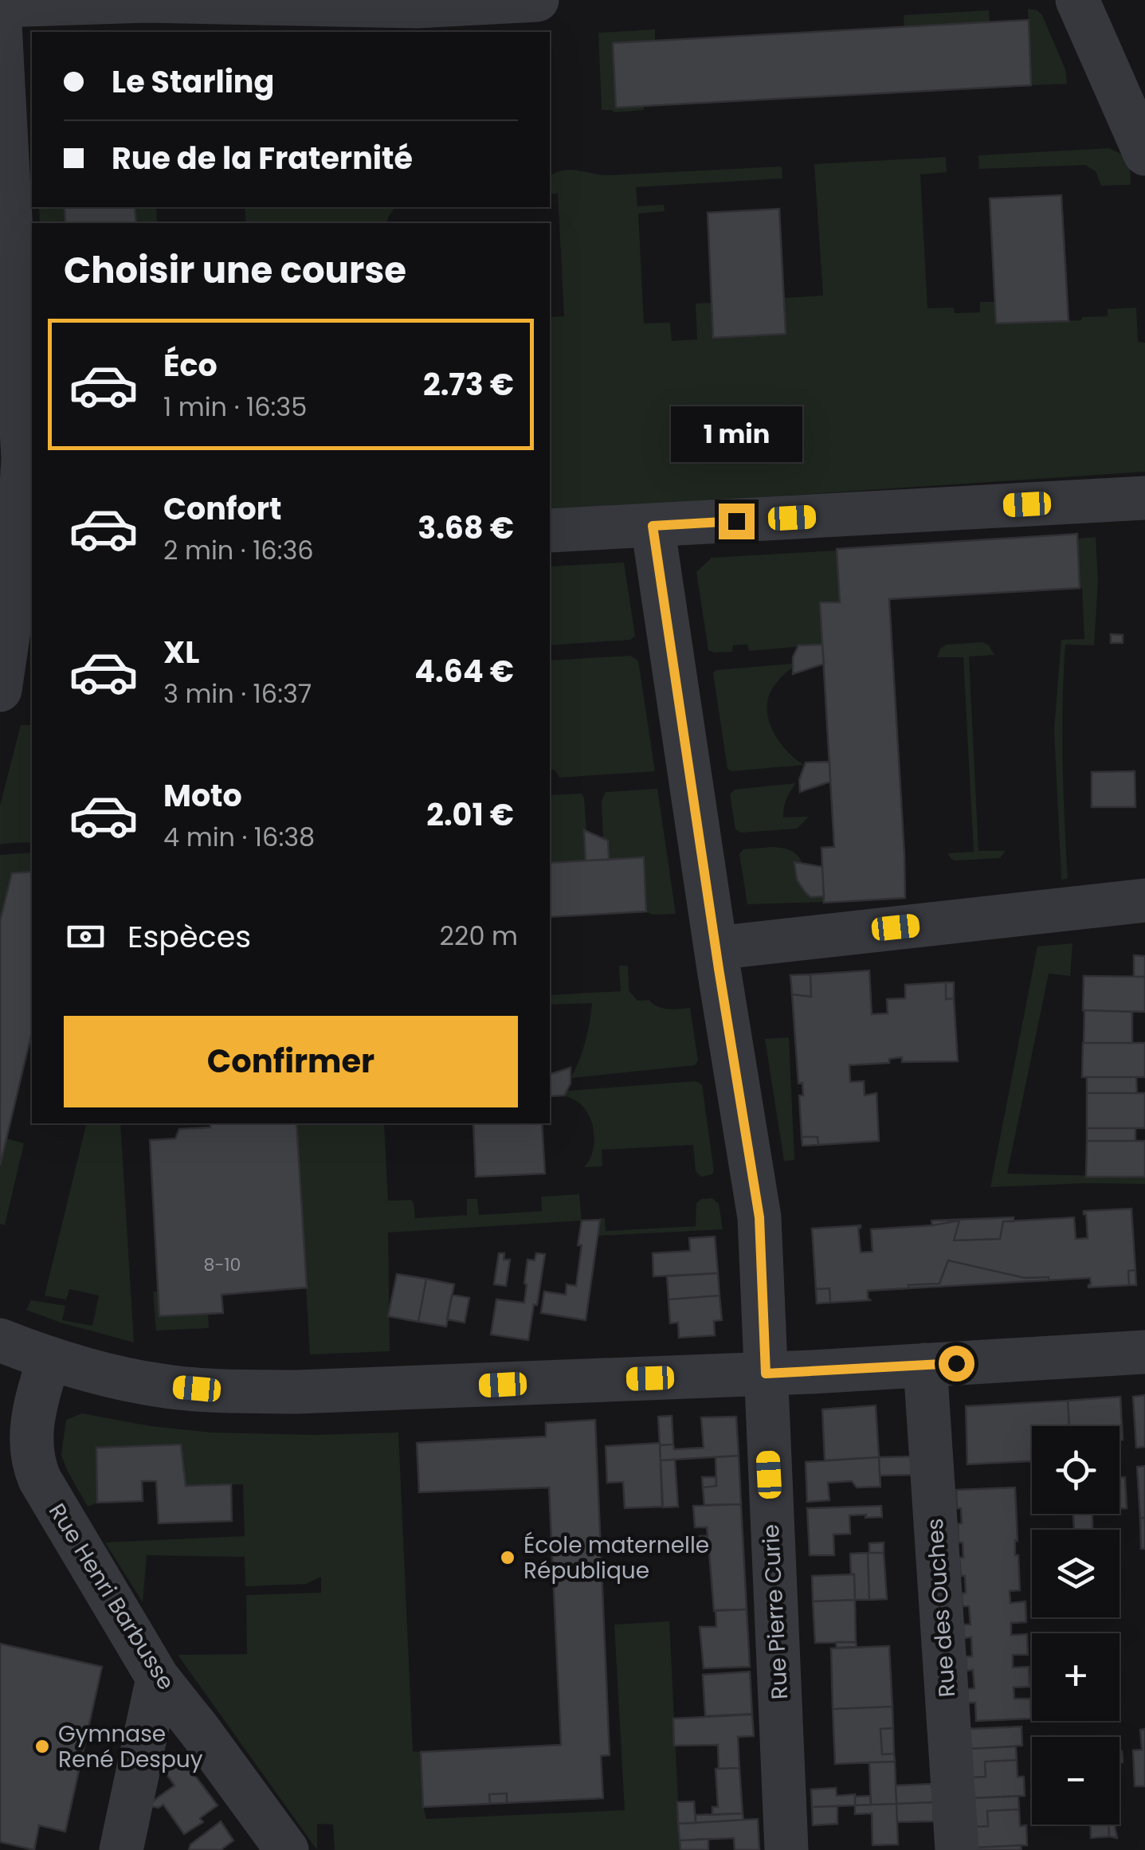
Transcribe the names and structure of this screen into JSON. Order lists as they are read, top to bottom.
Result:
{
  "streets": {
    "street": ["Rue Henri Barbusse", "Rue des Ouches", "Rue Pierre Curie"]
  },
  "places": ["École maternelle République", "Gymnase René Despuy"],
  "house_numbers": ["8-10"],
  "page": {
    "banner": ["Le Starling", "Rue de la Fraternité"],
    "heading": "Choisir une course",
    "list": [
      {
        "name": "Éco",
        "note": "1 min · 16:35",
        "value": "2.73 €"
      },
      {
        "name": "Confort",
        "note": "2 min · 16:36",
        "value": "3.68 €"
      },
      {
        "name": "XL",
        "note": "3 min · 16:37",
        "value": "4.64 €"
      },
      {
        "name": "Moto",
        "note": "4 min · 16:38",
        "value": "2.01 €"
      }
    ],
    "bubble": "1 min",
    "pay": ["Espèces", "220 m"],
    "buttons": "Confirmer",
    "map_buttons": ["+", "−"]
  }
}
